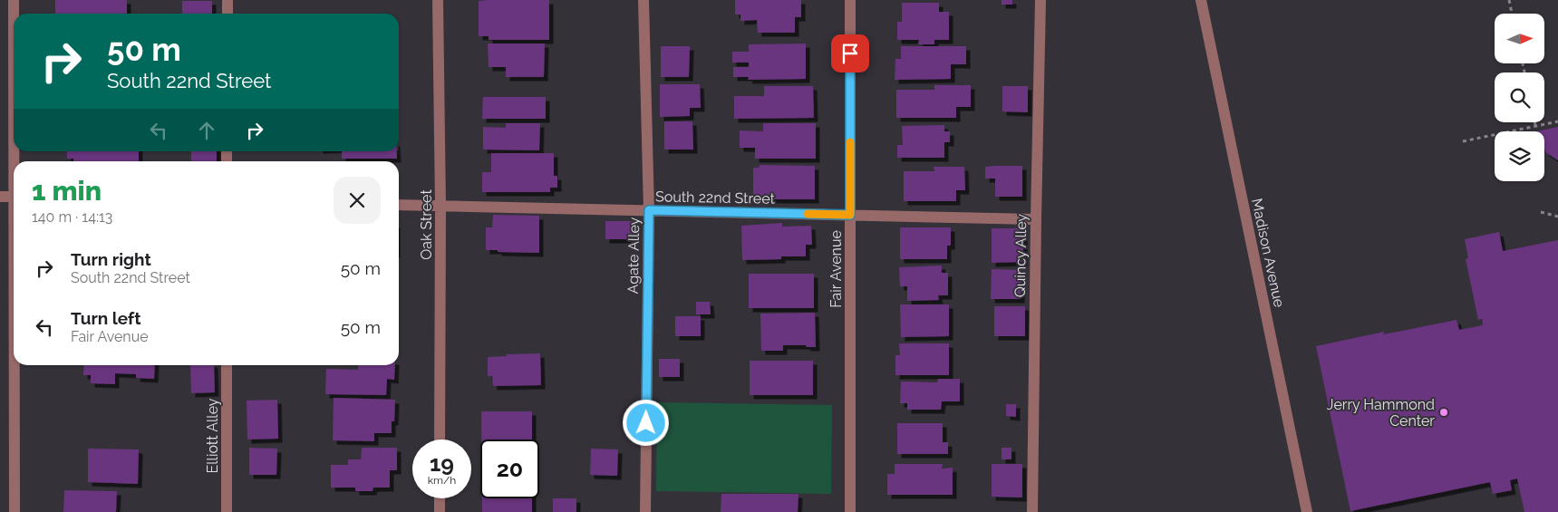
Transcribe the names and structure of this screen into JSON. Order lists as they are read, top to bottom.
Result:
{
  "streets": {
    "street": [
      "South 22nd Street",
      "Oak Street",
      "Madison Avenue",
      "Agate Alley",
      "Quincy Alley",
      "Fair Avenue",
      "Elliott Alley"
    ]
  },
  "crossings": [
    ["South 22nd Street", "Oak Street"],
    ["South 22nd Street", "Agate Alley"],
    ["South 22nd Street", "Quincy Alley"],
    ["South 22nd Street", "Fair Avenue"]
  ],
  "places": ["Jerry Hammond Center"],
  "north": "right",
  "page": {
    "turn": ["50 m", "South 22nd Street"],
    "heading": ["1 min", "140 m · 14:13"],
    "list": [
      {
        "name": "Turn right",
        "note": "South 22nd Street",
        "value": "50 m"
      },
      {
        "name": "Turn left",
        "note": "Fair Avenue",
        "value": "50 m"
      }
    ],
    "speed": "19 km/h",
    "limit": "20"
  }
}
